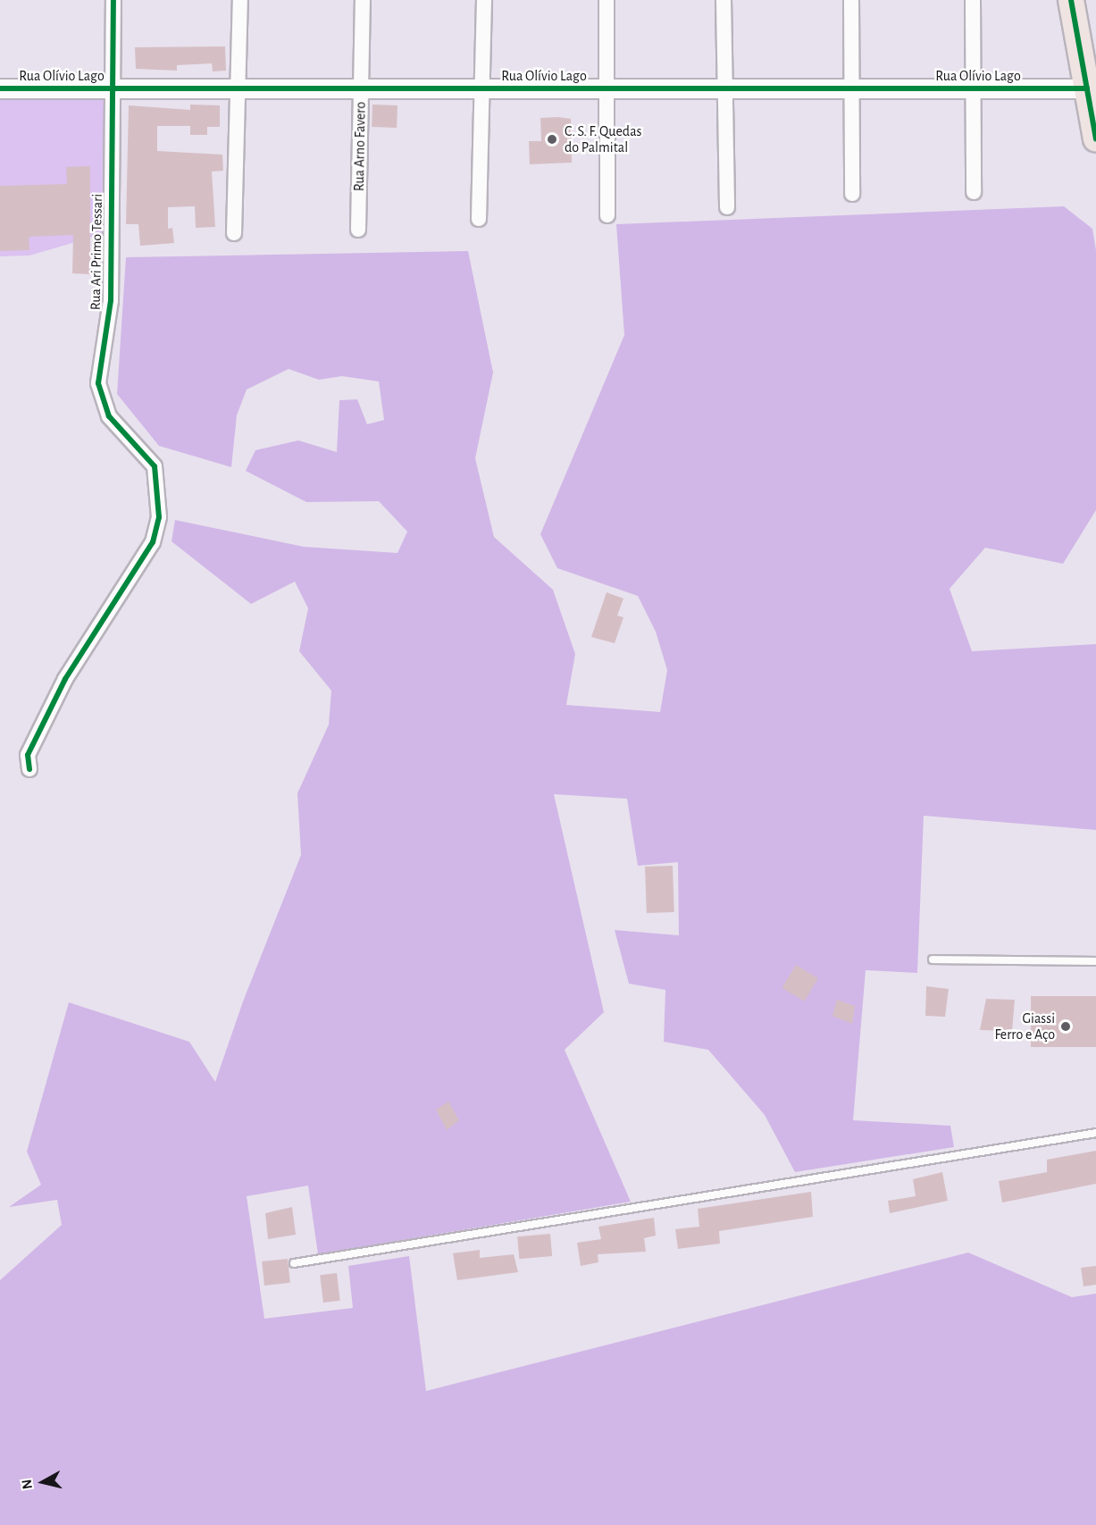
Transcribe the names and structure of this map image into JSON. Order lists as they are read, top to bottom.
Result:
{
  "streets": {
    "street": ["Rua Olívio Lago", "Rua Arno Favero", "Rua Ari Primo Tessari"]
  },
  "crossings": [
    ["Rua Olívio Lago", "Rua Arno Favero"],
    ["Rua Olívio Lago", "Rua Ari Primo Tessari"]
  ],
  "places": ["C. S. F. Quedas do Palmital", "Giassi Ferro e Aço"],
  "north": "left"
}
